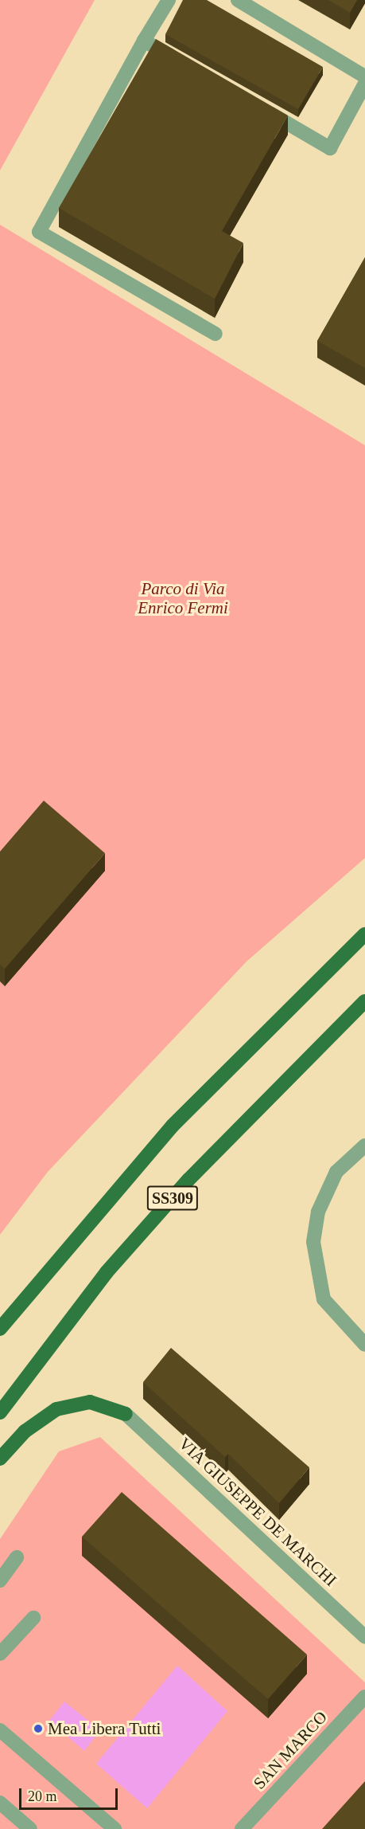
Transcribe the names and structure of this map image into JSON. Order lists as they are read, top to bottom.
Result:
{
  "streets": {
    "main road": ["SS309"],
    "street": ["VIA GIUSEPPE DE MARCHI", "SAN MARCO"]
  },
  "parks": ["Parco di Via Enrico Fermi"],
  "places": ["Mea Libera Tutti"],
  "scale_bar": "20 m"
}
